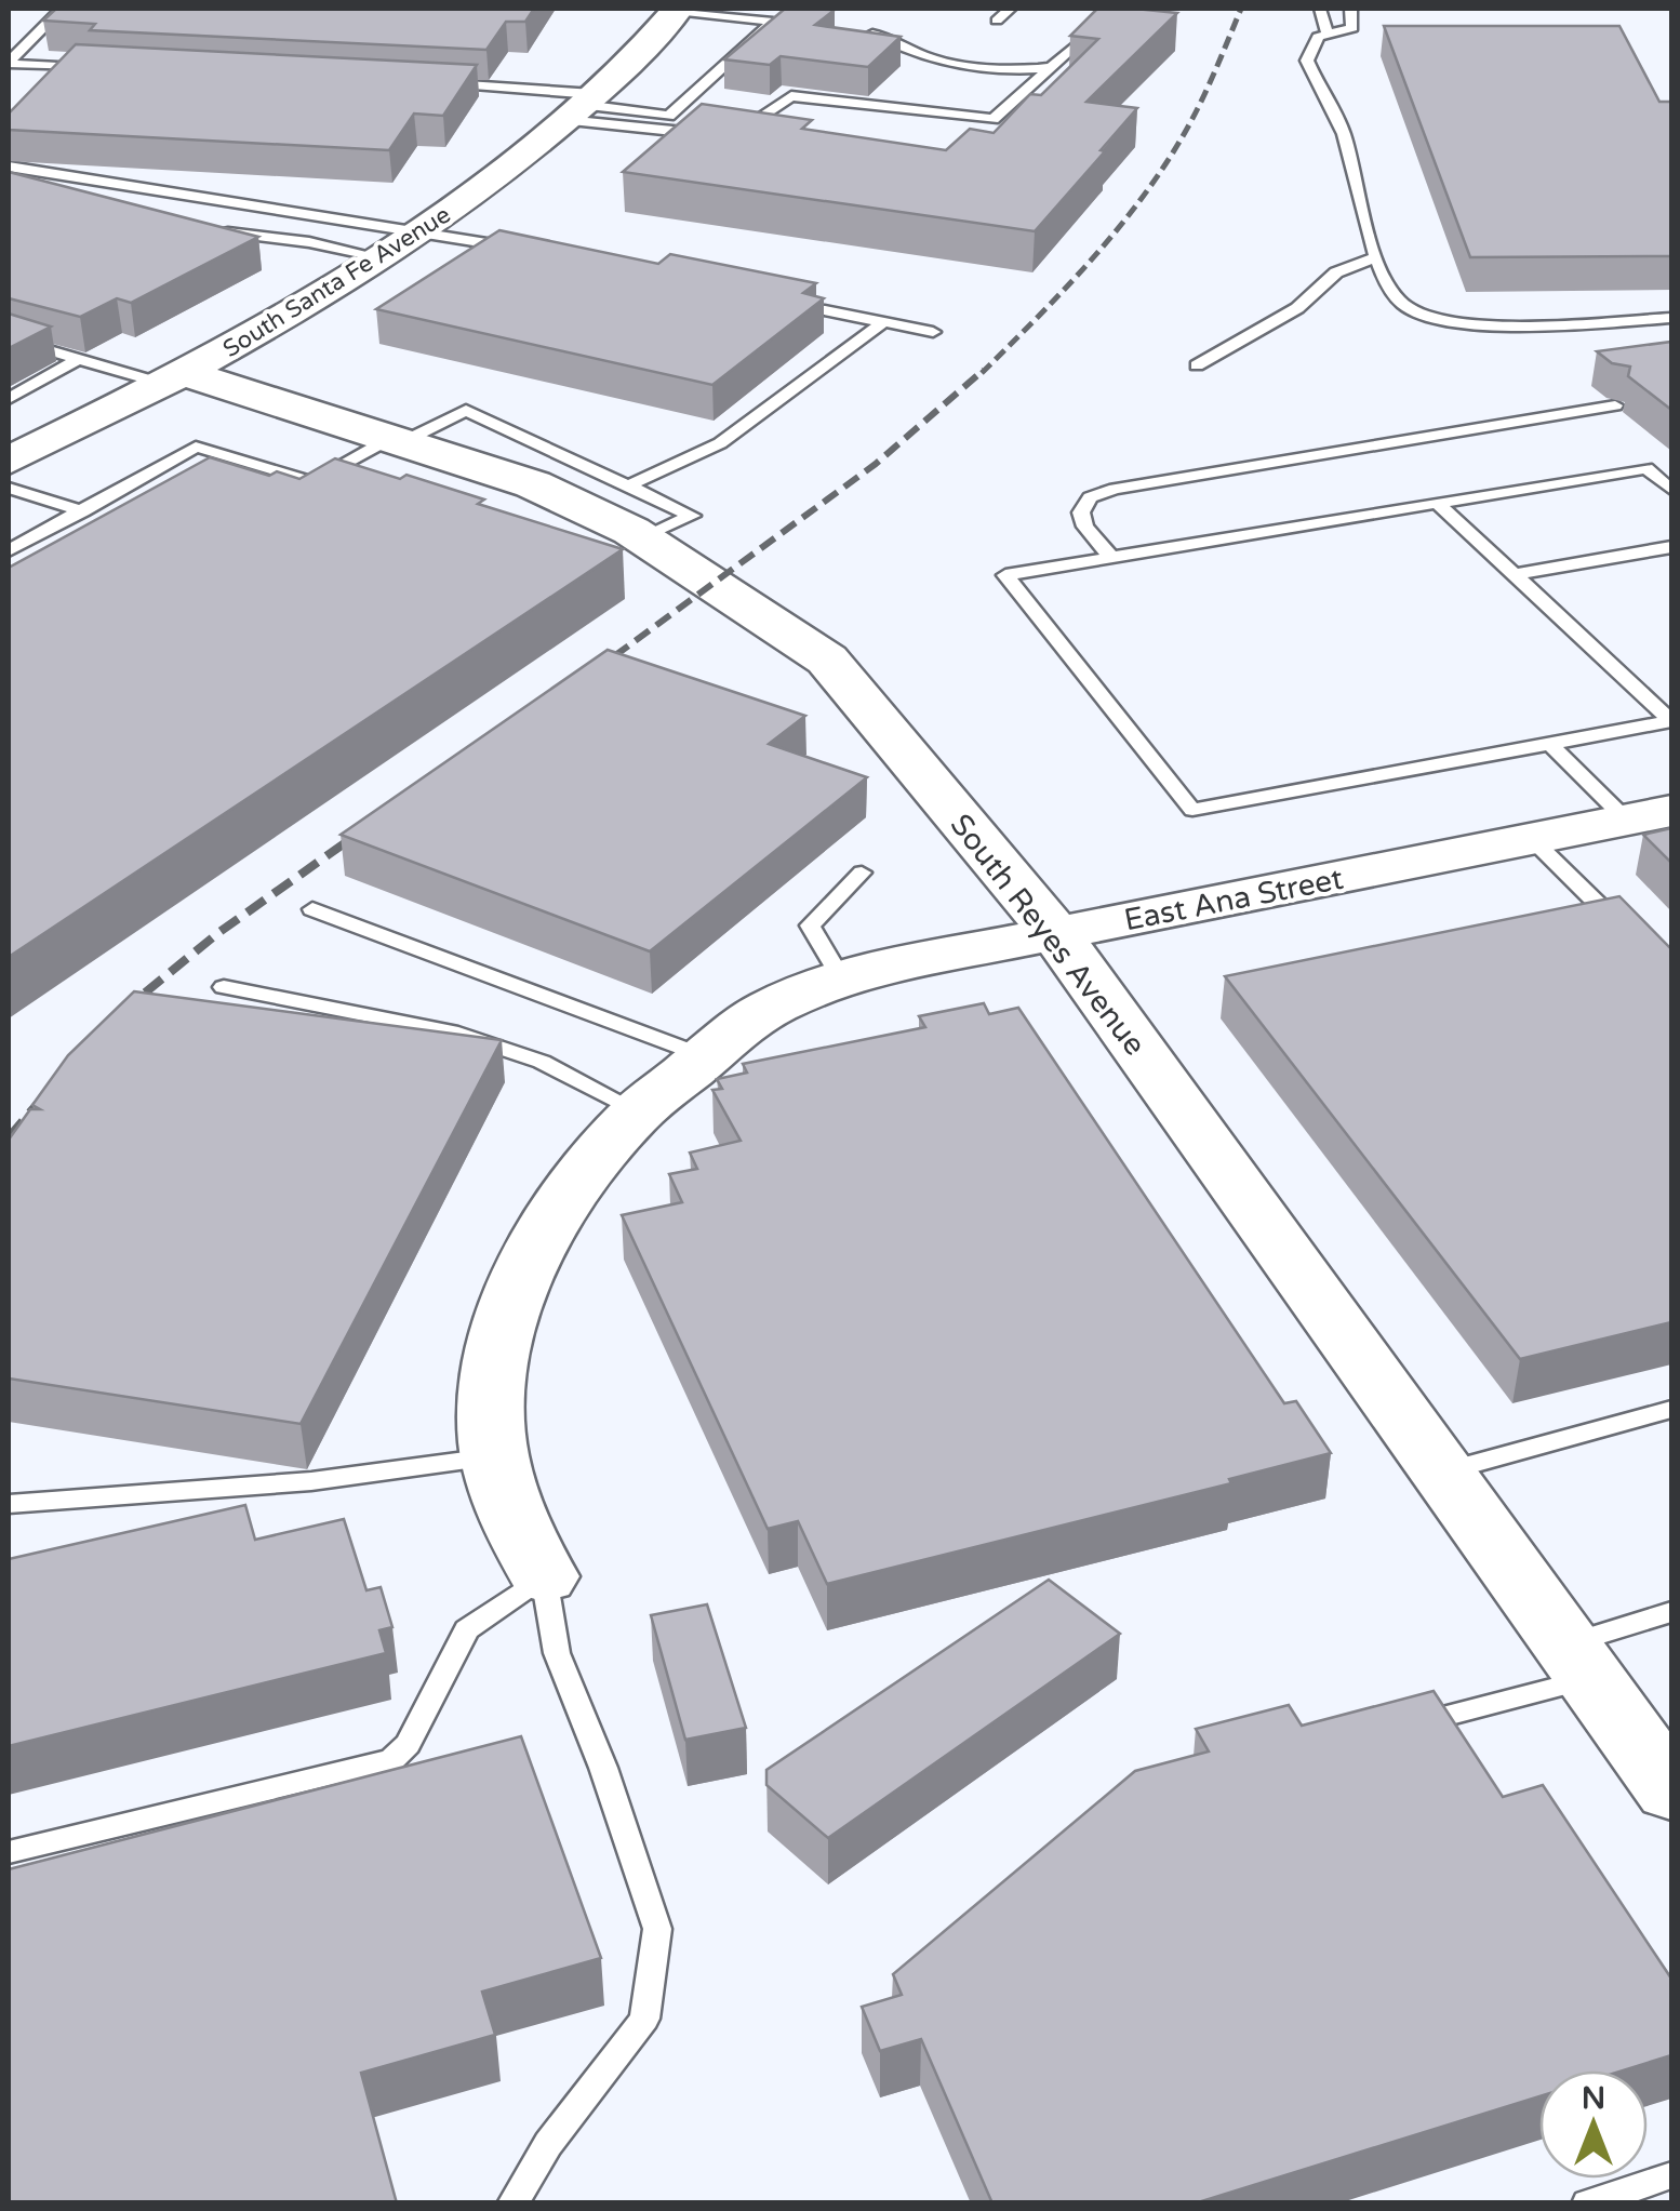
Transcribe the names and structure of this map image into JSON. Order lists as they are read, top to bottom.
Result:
{
  "streets": {
    "street": ["South Santa Fe Avenue", "East Ana Street", "South Reyes Avenue"]
  },
  "crossings": [
    ["South Santa Fe Avenue", "South Reyes Avenue"],
    ["East Ana Street", "South Reyes Avenue"]
  ],
  "north": "top"
}
